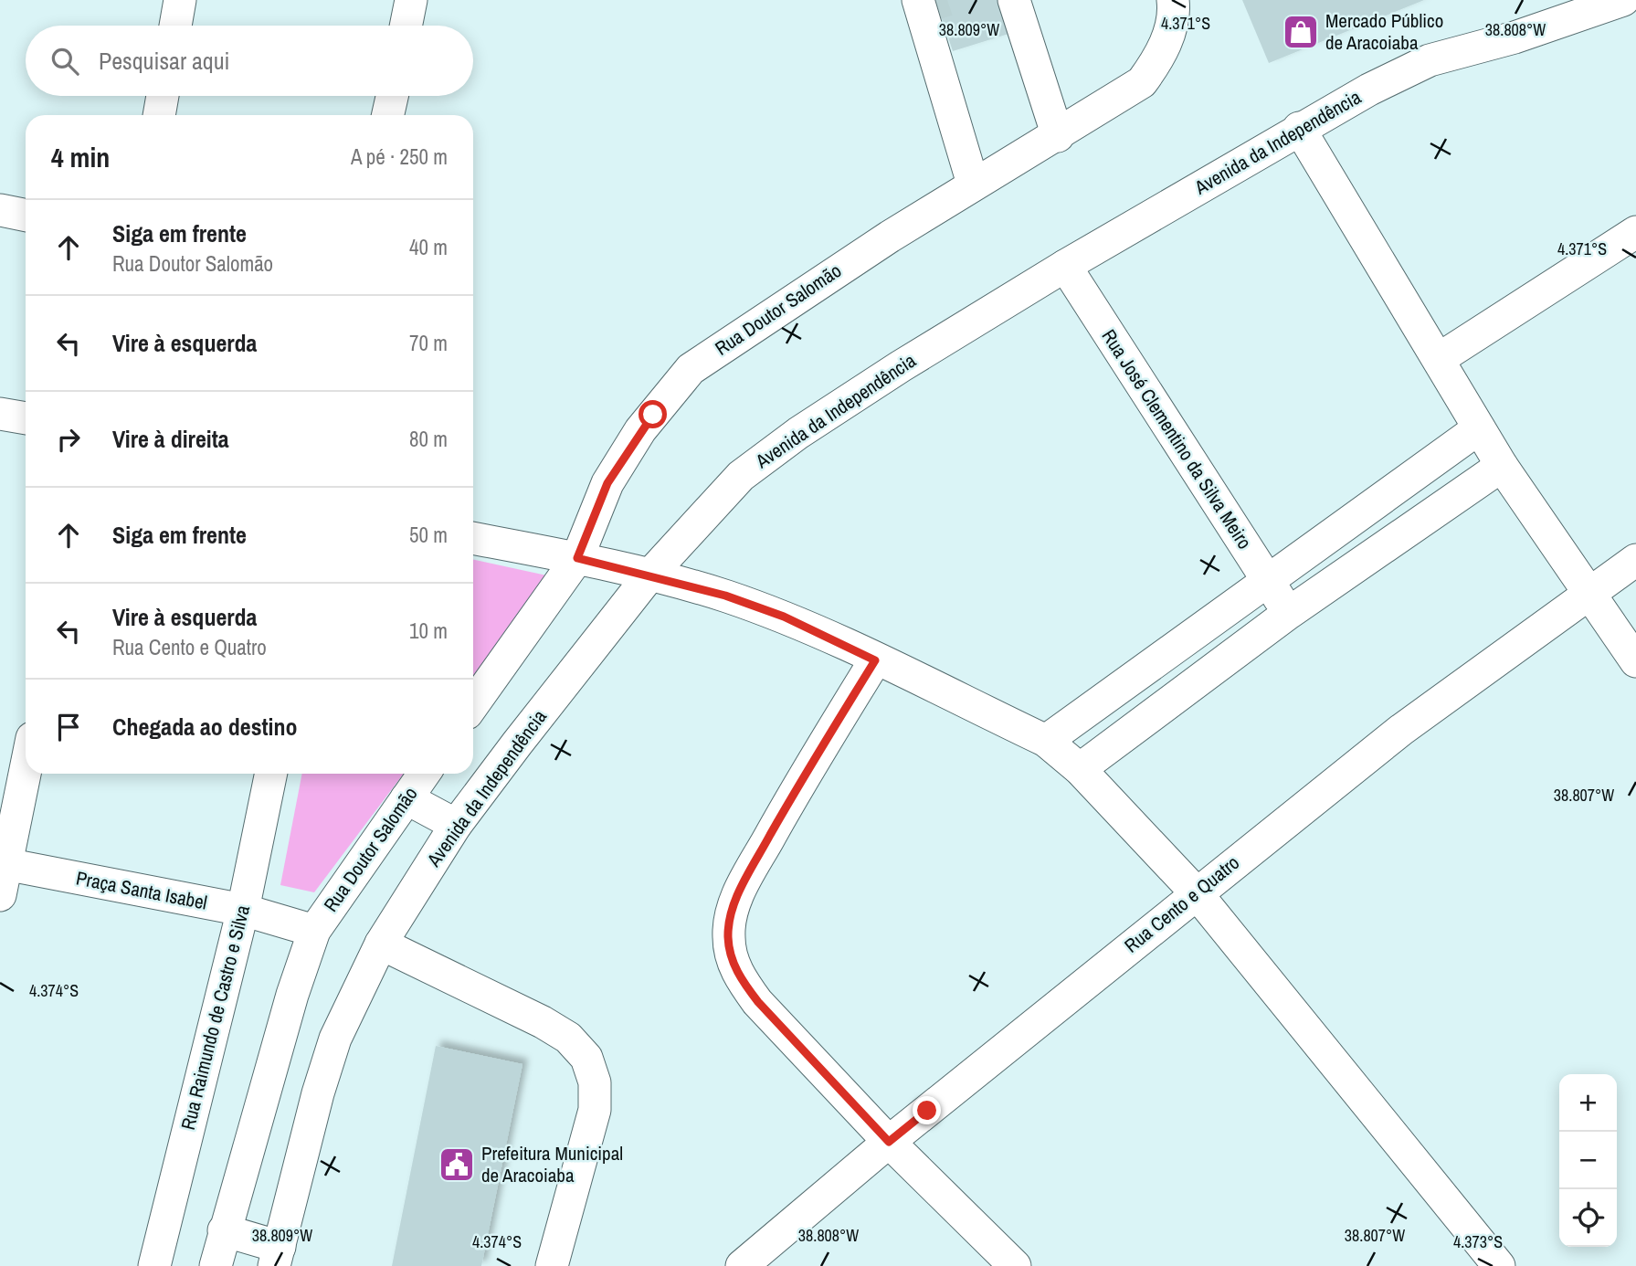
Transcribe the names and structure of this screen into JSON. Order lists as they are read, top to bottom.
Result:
{
  "streets": {
    "street": [
      "Avenida da Independência",
      "Rua Doutor Salomão",
      "Rua José Clementino da Silva Meiro",
      "Praça Santa Isabel",
      "Rua Cento e Quatro",
      "Rua Raimundo de Castro e Silva"
    ]
  },
  "crossings": [
    ["Avenida da Independência", "Rua José Clementino da Silva Meiro"],
    ["Rua Doutor Salomão", "Praça Santa Isabel"],
    ["Praça Santa Isabel", "Rua Raimundo de Castro e Silva"]
  ],
  "places": {
    "shop": ["Mercado Público de Aracoiaba"],
    "public building": ["Prefeitura Municipal de Aracoiaba"]
  },
  "page": {
    "search": "Pesquisar aqui",
    "heading": ["4 min", "A pé · 250 m"],
    "list": [
      ["Siga em frente", "Rua Doutor Salomão", "40 m"],
      ["Vire à esquerda", "70 m"],
      ["Vire à direita", "80 m"],
      ["Siga em frente", "50 m"],
      ["Vire à esquerda", "Rua Cento e Quatro", "10 m"],
      "Chegada ao destino"
    ],
    "map_buttons": ["+", "−"]
  },
  "coordinates": [
    "4.371°S",
    "38.809°W",
    "38.808°W",
    "38.807°W",
    "4.374°S",
    "4.373°S"
  ]
}
